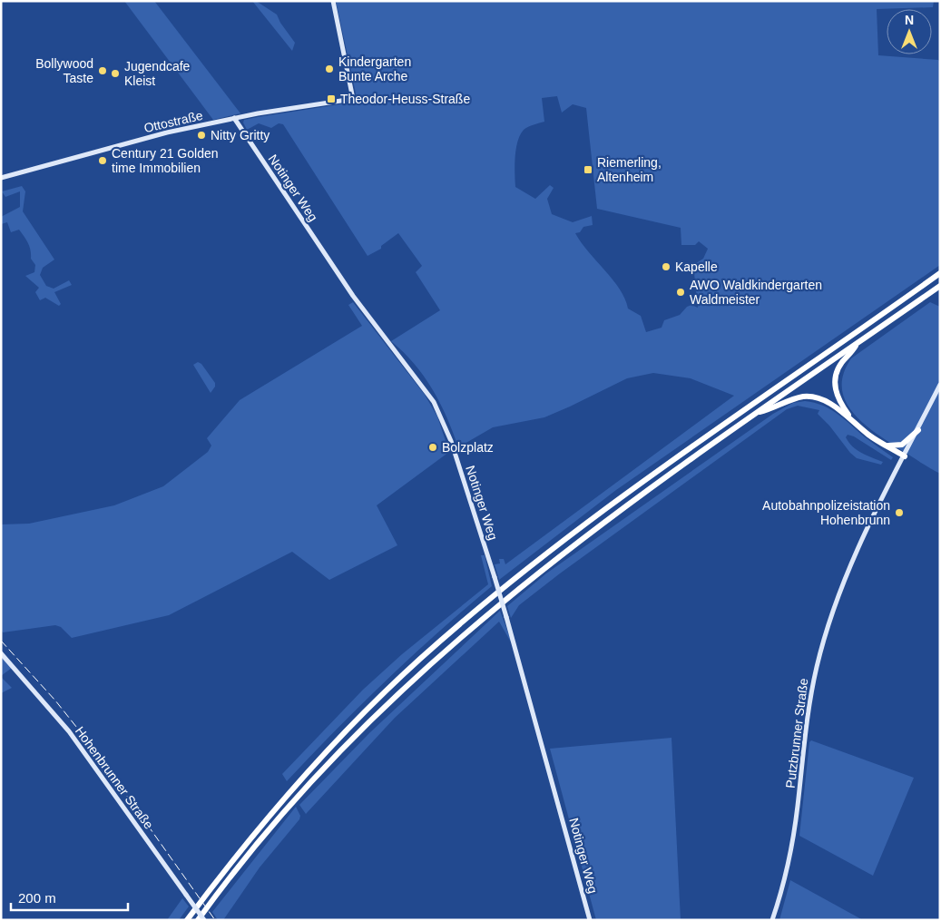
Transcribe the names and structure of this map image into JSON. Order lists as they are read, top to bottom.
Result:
{
  "streets": {
    "street": [
      "Ottostraße",
      "Notinger Weg",
      "Putzbrunner Straße",
      "Hohenbrunner Straße"
    ]
  },
  "crossings": [
    ["Ottostraße", "Notinger Weg"]
  ],
  "places": {
    "other": [
      "Kindergarten Bunte Arche",
      "Bollywood Taste",
      "Jugendcafe Kleist",
      "Nitty Gritty",
      "Century 21 Golden time Immobilien",
      "Kapelle",
      "AWO Waldkindergarten Waldmeister",
      "Bolzplatz",
      "Autobahnpolizeistation Hohenbrunn"
    ],
    "transit": ["Theodor-Heuss-Straße", "Riemerling, Altenheim"]
  },
  "scale_bar": "200 m",
  "north": "top"
}
